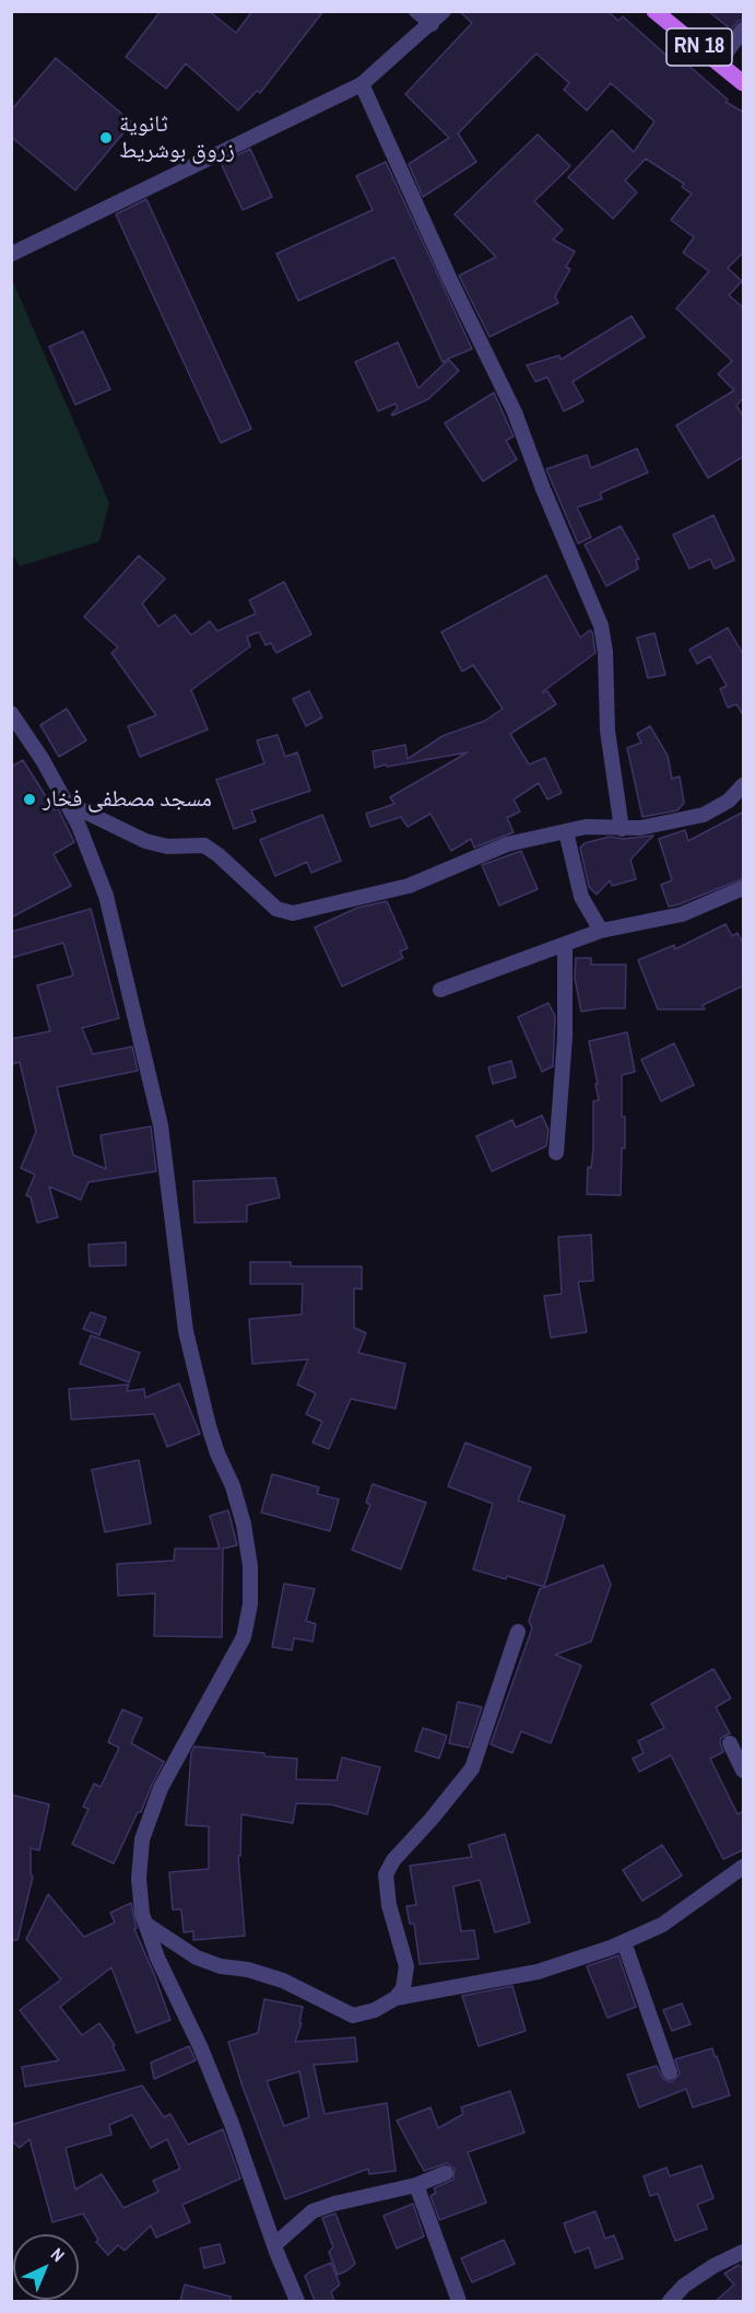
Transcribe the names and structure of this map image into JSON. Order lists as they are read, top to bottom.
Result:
{
  "streets": {
    "main road": ["RN 18"]
  },
  "places": ["ثانوية زروق بوشريط", "مسجد مصطفى فخار"],
  "north": "top right"
}
